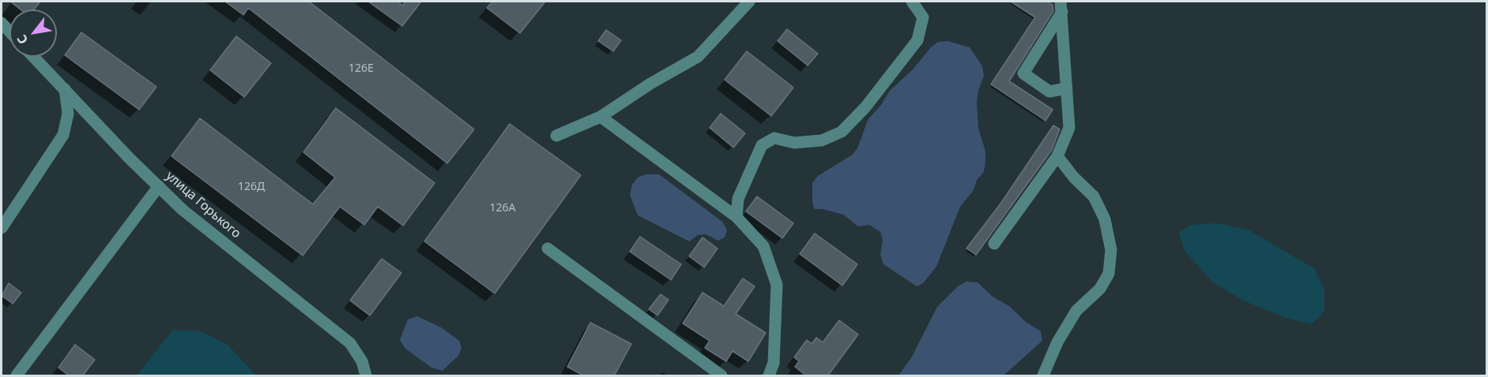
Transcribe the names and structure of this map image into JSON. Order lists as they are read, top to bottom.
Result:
{
  "streets": {
    "street": ["улица Горького"]
  },
  "house_numbers": ["126Е", "126Д", "126А"],
  "north": "bottom left"
}
